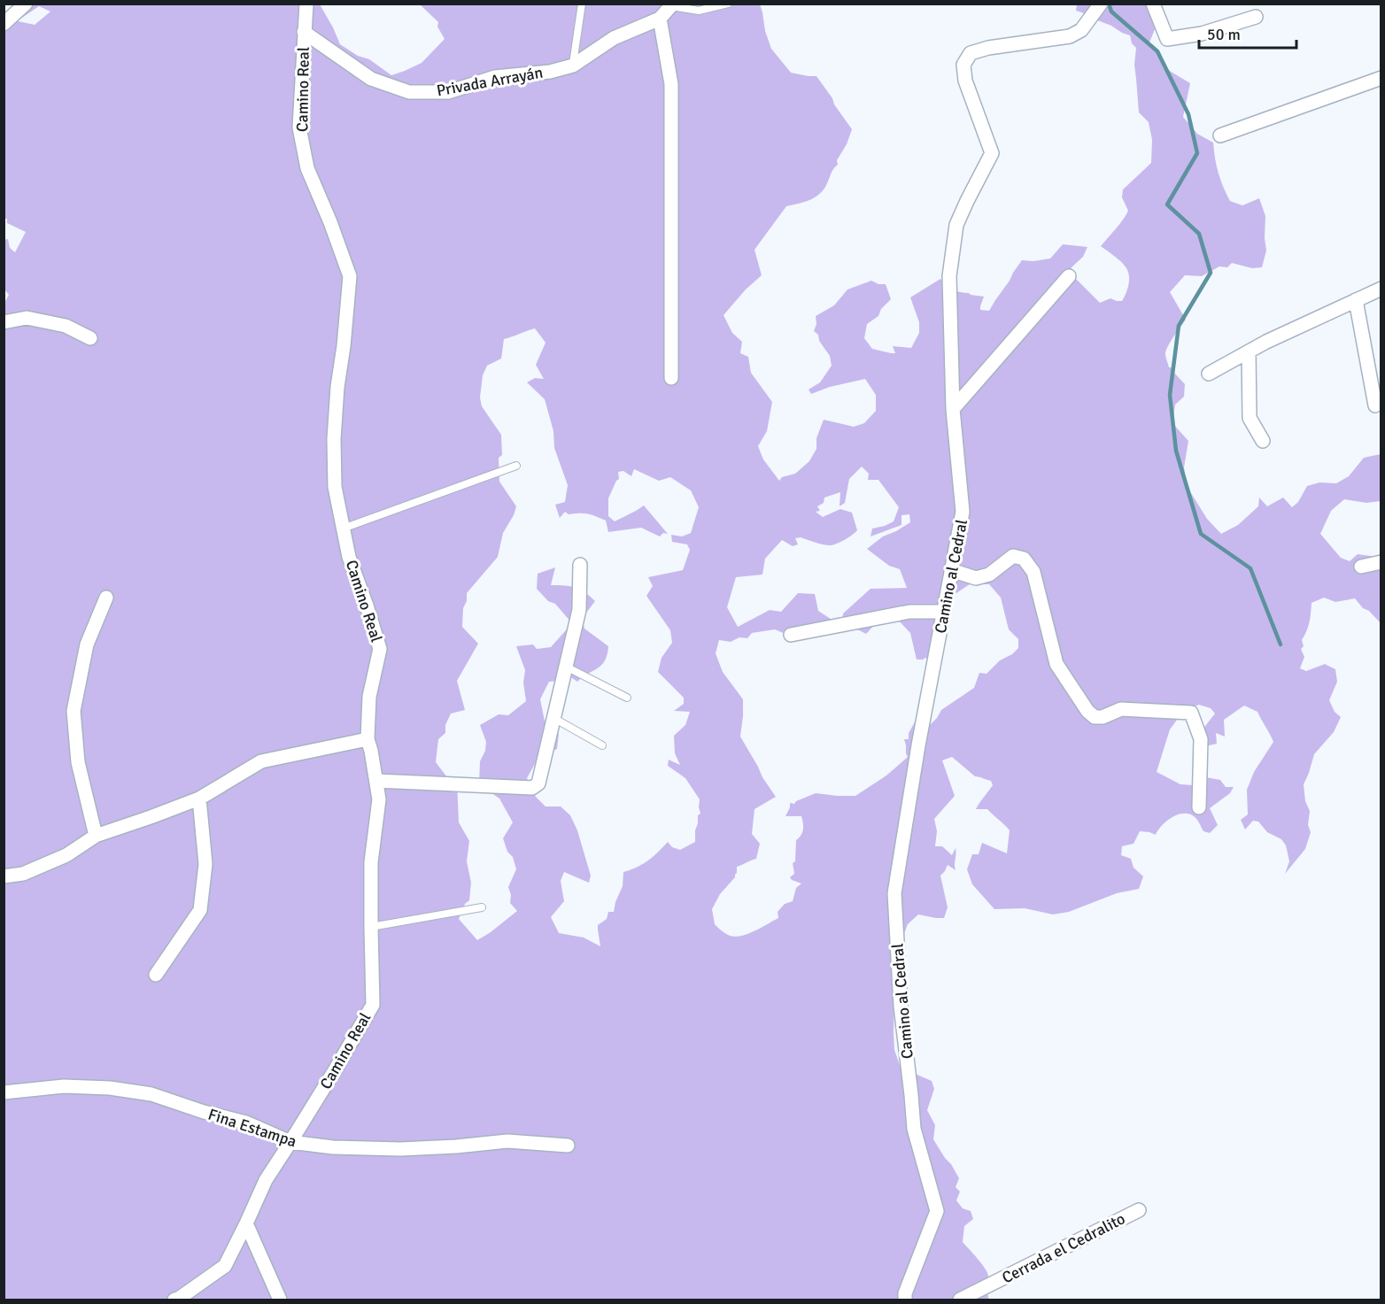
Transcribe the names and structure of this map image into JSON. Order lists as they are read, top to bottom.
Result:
{
  "streets": {
    "street": [
      "Privada Arrayán",
      "Camino Real",
      "Camino al Cedral",
      "Fina Estampa",
      "Cerrada el Cedralito"
    ]
  },
  "crossings": [
    ["Privada Arrayán", "Camino Real"],
    ["Camino Real", "Fina Estampa"]
  ],
  "scale_bar": "50 m"
}
